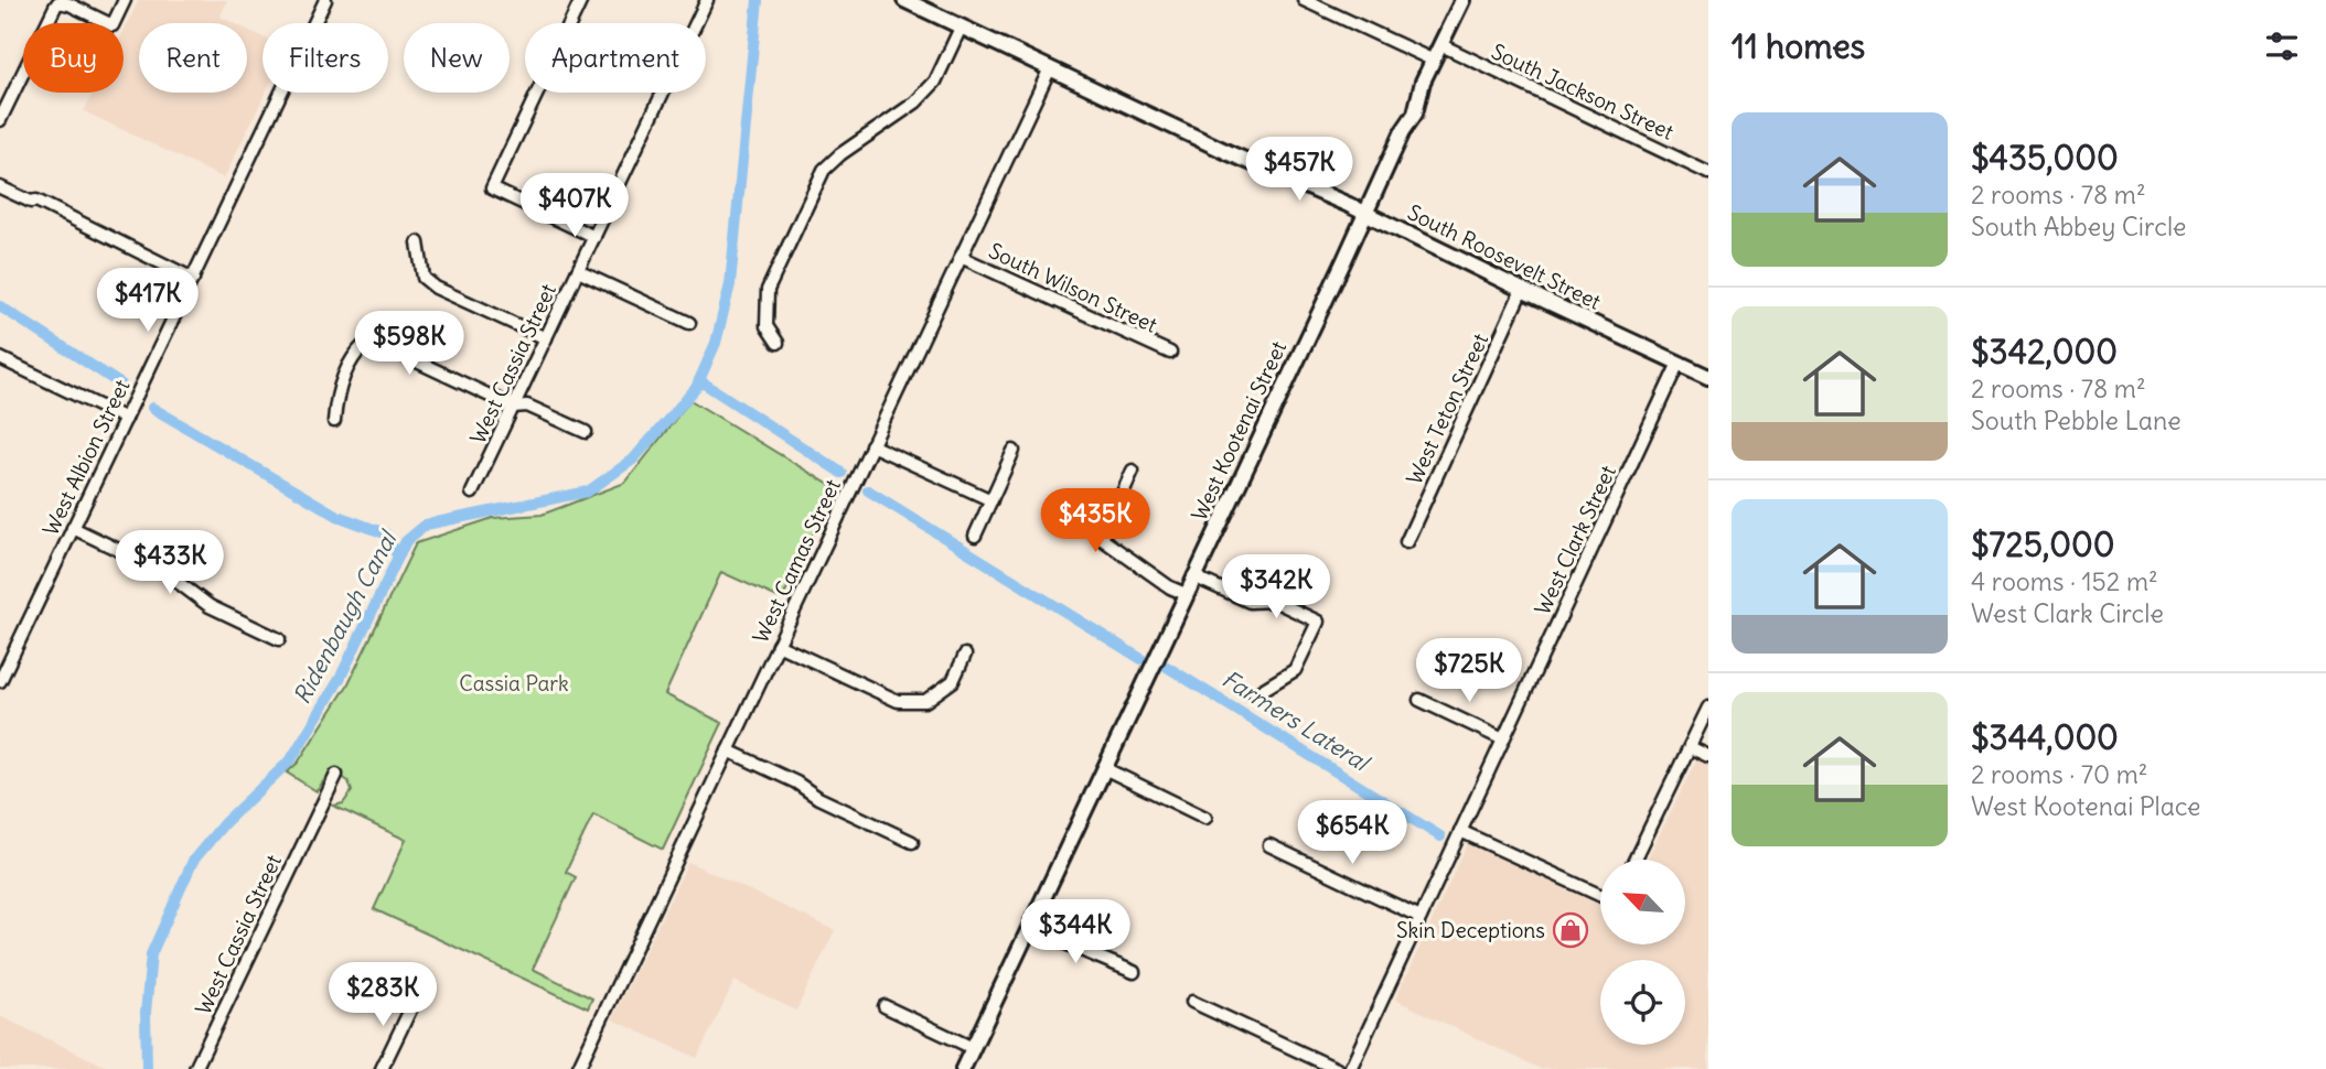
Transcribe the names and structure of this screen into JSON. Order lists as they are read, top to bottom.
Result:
{
  "streets": {
    "street": [
      "South Jackson Street",
      "South Roosevelt Street",
      "South Wilson Street",
      "West Cassia Street",
      "West Teton Street",
      "West Kootenai Street",
      "West Albion Street",
      "West Clark Street",
      "West Camas Street"
    ]
  },
  "crossings": [
    ["South Jackson Street", "West Kootenai Street"],
    ["South Roosevelt Street", "West Teton Street"],
    ["South Roosevelt Street", "West Kootenai Street"],
    ["South Roosevelt Street", "West Clark Street"],
    ["South Roosevelt Street", "West Camas Street"],
    ["South Wilson Street", "West Camas Street"]
  ],
  "water": ["Ridenbaugh Canal", "Farmers Lateral"],
  "parks": ["Cassia Park"],
  "places": {
    "shop": ["Skin Deceptions"]
  },
  "north": "top left",
  "page": {
    "heading": "11 homes",
    "chip": [
      "Buy",
      "Rent",
      "Filters",
      "New",
      "Apartment"
    ],
    "list": [
      {
        "name": "$435,000",
        "note": "2 rooms · 78 m² · South Abbey Circle"
      },
      {
        "name": "$342,000",
        "note": "2 rooms · 78 m² · South Pebble Lane"
      },
      {
        "name": "$725,000",
        "note": "4 rooms · 152 m² · West Clark Circle"
      },
      {
        "name": "$344,000",
        "note": "2 rooms · 70 m² · West Kootenai Place"
      }
    ],
    "price": [
      "$457K",
      "$407K",
      "$417K",
      "$598K",
      "$435K",
      "$433K",
      "$342K",
      "$725K",
      "$654K",
      "$344K",
      "$283K"
    ]
  }
}
